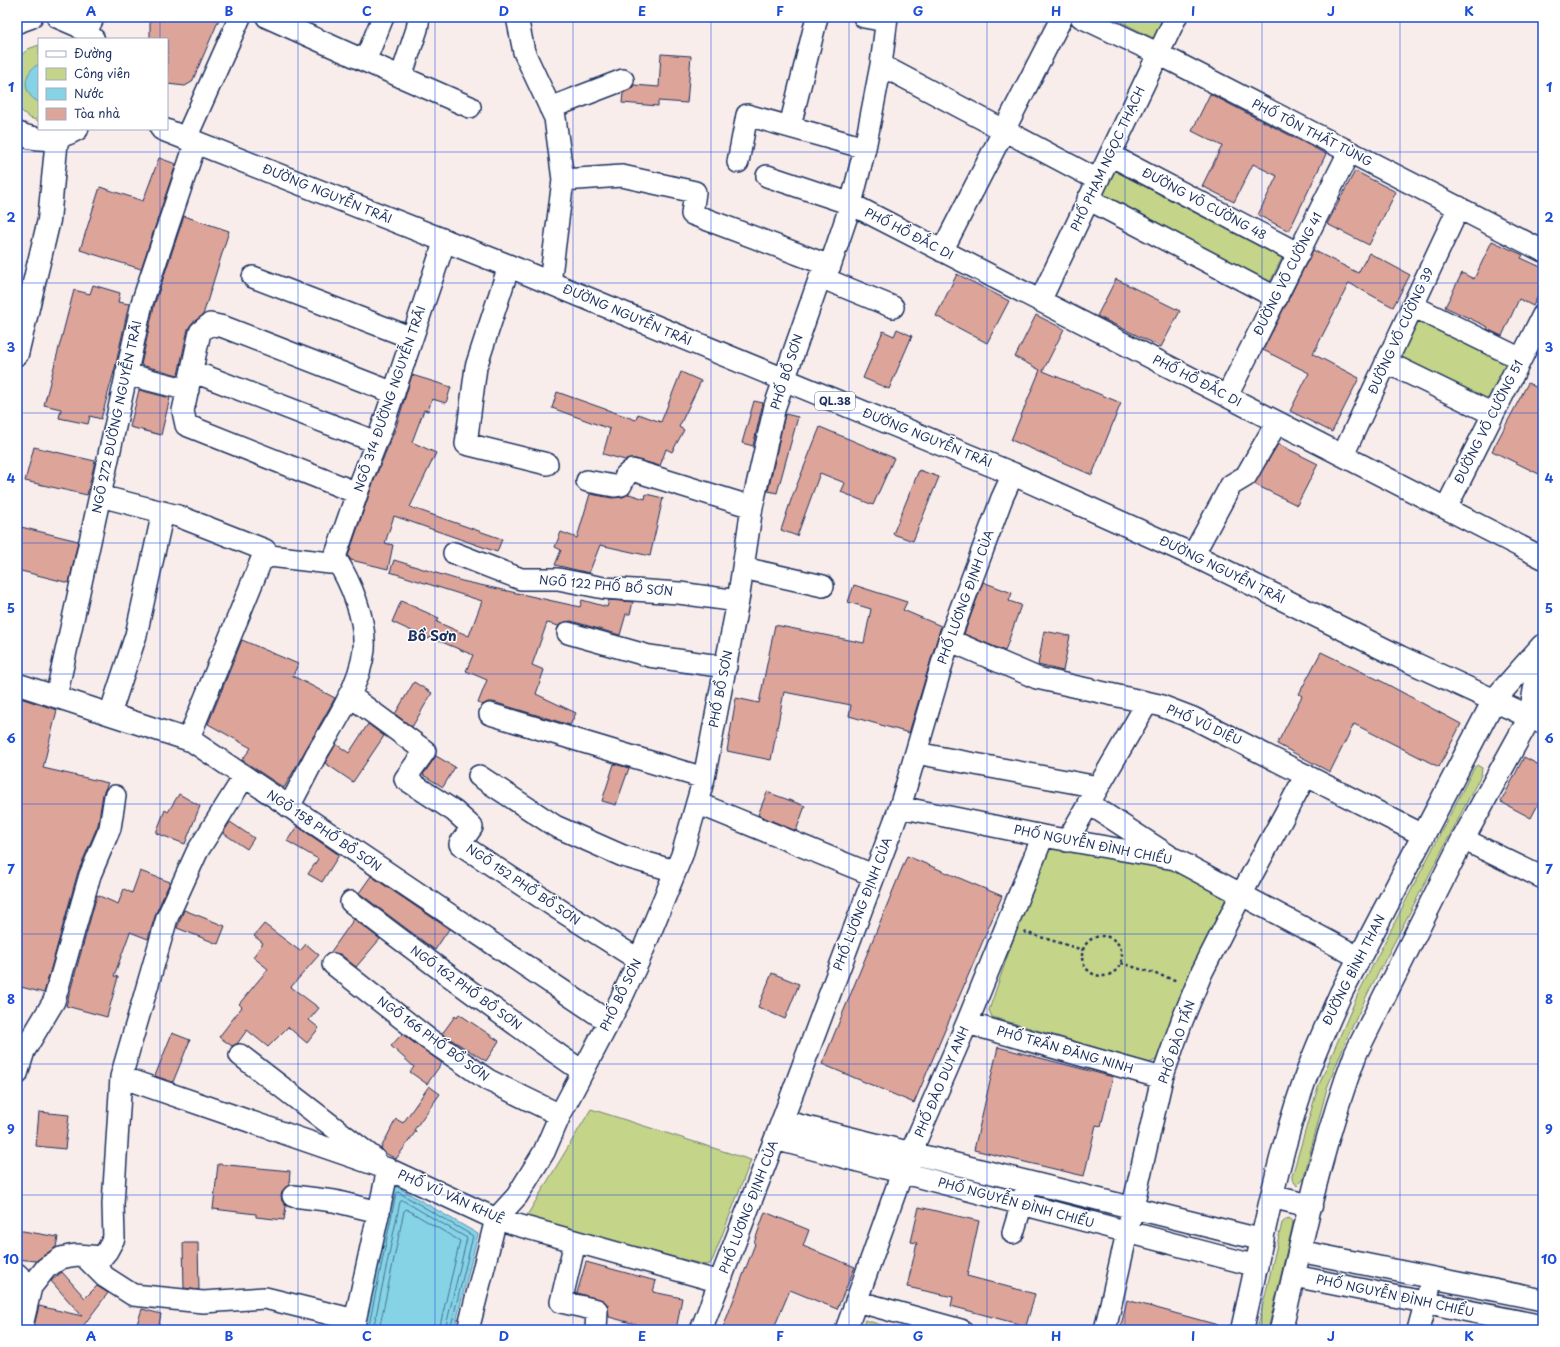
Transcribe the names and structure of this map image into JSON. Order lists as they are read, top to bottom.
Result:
{
  "streets": {
    "main road": ["ĐƯỜNG NGUYỄN TRÃI", "QL.38", "ĐƯỜNG BÌNH THAN"],
    "street": [
      "PHỐ TÔN THẤT TÙNG",
      "PHỐ PHẠM NGỌC THẠCH",
      "ĐƯỜNG VÕ CƯỜNG 48",
      "PHỐ HỒ ĐẮC DI",
      "ĐƯỜNG VÕ CƯỜNG 41",
      "ĐƯỜNG VÕ CƯỜNG 39",
      "PHỐ BỒ SƠN",
      "NGÕ 314 ĐƯỜNG NGUYỄN TRÃI",
      "NGÕ 272 ĐƯỜNG NGUYỄN TRÃI",
      "ĐƯỜNG VÕ CƯỜNG 51",
      "NGÕ 122 PHỐ BỒ SƠN",
      "PHỐ LƯƠNG ĐỊNH CỦA",
      "PHỐ VŨ DIỆU",
      "NGÕ 158 PHỐ BỒ SƠN",
      "PHỐ NGUYỄN ĐÌNH CHIỂU",
      "NGÕ 152 PHỐ BỒ SƠN",
      "NGÕ 162 PHỐ BỒ SƠN",
      "NGÕ 166 PHỐ BỒ SƠN",
      "PHỐ ĐÀO TẤN",
      "PHỐ TRẦN ĐĂNG NINH",
      "PHỐ ĐÀO DUY ANH",
      "PHỐ VŨ VĂN KHUÊ"
    ]
  },
  "crossings": [
    ["PHỐ TÔN THẤT TÙNG", "PHỐ PHẠM NGỌC THẠCH"],
    ["PHỐ TÔN THẤT TÙNG", "ĐƯỜNG VÕ CƯỜNG 41"],
    ["PHỐ TÔN THẤT TÙNG", "ĐƯỜNG VÕ CƯỜNG 39"],
    ["PHỐ PHẠM NGỌC THẠCH", "ĐƯỜNG VÕ CƯỜNG 48"],
    ["PHỐ PHẠM NGỌC THẠCH", "PHỐ HỒ ĐẮC DI"],
    ["ĐƯỜNG NGUYỄN TRÃI", "PHỐ BỒ SƠN"],
    ["ĐƯỜNG NGUYỄN TRÃI", "NGÕ 314 ĐƯỜNG NGUYỄN TRÃI"],
    ["ĐƯỜNG NGUYỄN TRÃI", "NGÕ 272 ĐƯỜNG NGUYỄN TRÃI"],
    ["ĐƯỜNG NGUYỄN TRÃI", "PHỐ LƯƠNG ĐỊNH CỦA"],
    ["ĐƯỜNG NGUYỄN TRÃI", "ĐƯỜNG BÌNH THAN"],
    ["ĐƯỜNG VÕ CƯỜNG 48", "ĐƯỜNG VÕ CƯỜNG 41"],
    ["PHỐ HỒ ĐẮC DI", "ĐƯỜNG VÕ CƯỜNG 41"],
    ["PHỐ HỒ ĐẮC DI", "ĐƯỜNG VÕ CƯỜNG 39"],
    ["PHỐ HỒ ĐẮC DI", "PHỐ BỒ SƠN"],
    ["PHỐ HỒ ĐẮC DI", "ĐƯỜNG VÕ CƯỜNG 51"],
    ["PHỐ BỒ SƠN", "NGÕ 122 PHỐ BỒ SƠN"],
    ["PHỐ BỒ SƠN", "NGÕ 158 PHỐ BỒ SƠN"],
    ["PHỐ BỒ SƠN", "NGÕ 152 PHỐ BỒ SƠN"],
    ["PHỐ BỒ SƠN", "NGÕ 162 PHỐ BỒ SƠN"],
    ["PHỐ BỒ SƠN", "NGÕ 166 PHỐ BỒ SƠN"],
    ["PHỐ BỒ SƠN", "PHỐ VŨ VĂN KHUÊ"],
    ["NGÕ 272 ĐƯỜNG NGUYỄN TRÃI", "NGÕ 158 PHỐ BỒ SƠN"],
    ["PHỐ LƯƠNG ĐỊNH CỦA", "PHỐ VŨ DIỆU"],
    ["PHỐ LƯƠNG ĐỊNH CỦA", "PHỐ NGUYỄN ĐÌNH CHIỂU"],
    ["PHỐ LƯƠNG ĐỊNH CỦA", "PHỐ VŨ VĂN KHUÊ"],
    ["PHỐ VŨ DIỆU", "ĐƯỜNG BÌNH THAN"],
    ["PHỐ VŨ DIỆU", "PHỐ ĐÀO TẤN"],
    ["PHỐ NGUYỄN ĐÌNH CHIỂU", "ĐƯỜNG BÌNH THAN"],
    ["PHỐ NGUYỄN ĐÌNH CHIỂU", "PHỐ ĐÀO TẤN"],
    ["PHỐ NGUYỄN ĐÌNH CHIỂU", "PHỐ ĐÀO DUY ANH"],
    ["PHỐ ĐÀO TẤN", "PHỐ TRẦN ĐĂNG NINH"],
    ["PHỐ TRẦN ĐĂNG NINH", "PHỐ ĐÀO DUY ANH"]
  ],
  "districts": ["Bồ Sơn"],
  "legend": [
    "Đường",
    "Công viên",
    "Nước",
    "Tòa nhà"
  ],
  "grid": {
    "columns": [
      "A",
      "B",
      "C",
      "D",
      "E",
      "F",
      "G",
      "H",
      "I",
      "J",
      "K"
    ],
    "rows": [
      "1",
      "2",
      "3",
      "4",
      "5",
      "6",
      "7",
      "8",
      "9",
      "10"
    ]
  }
}
